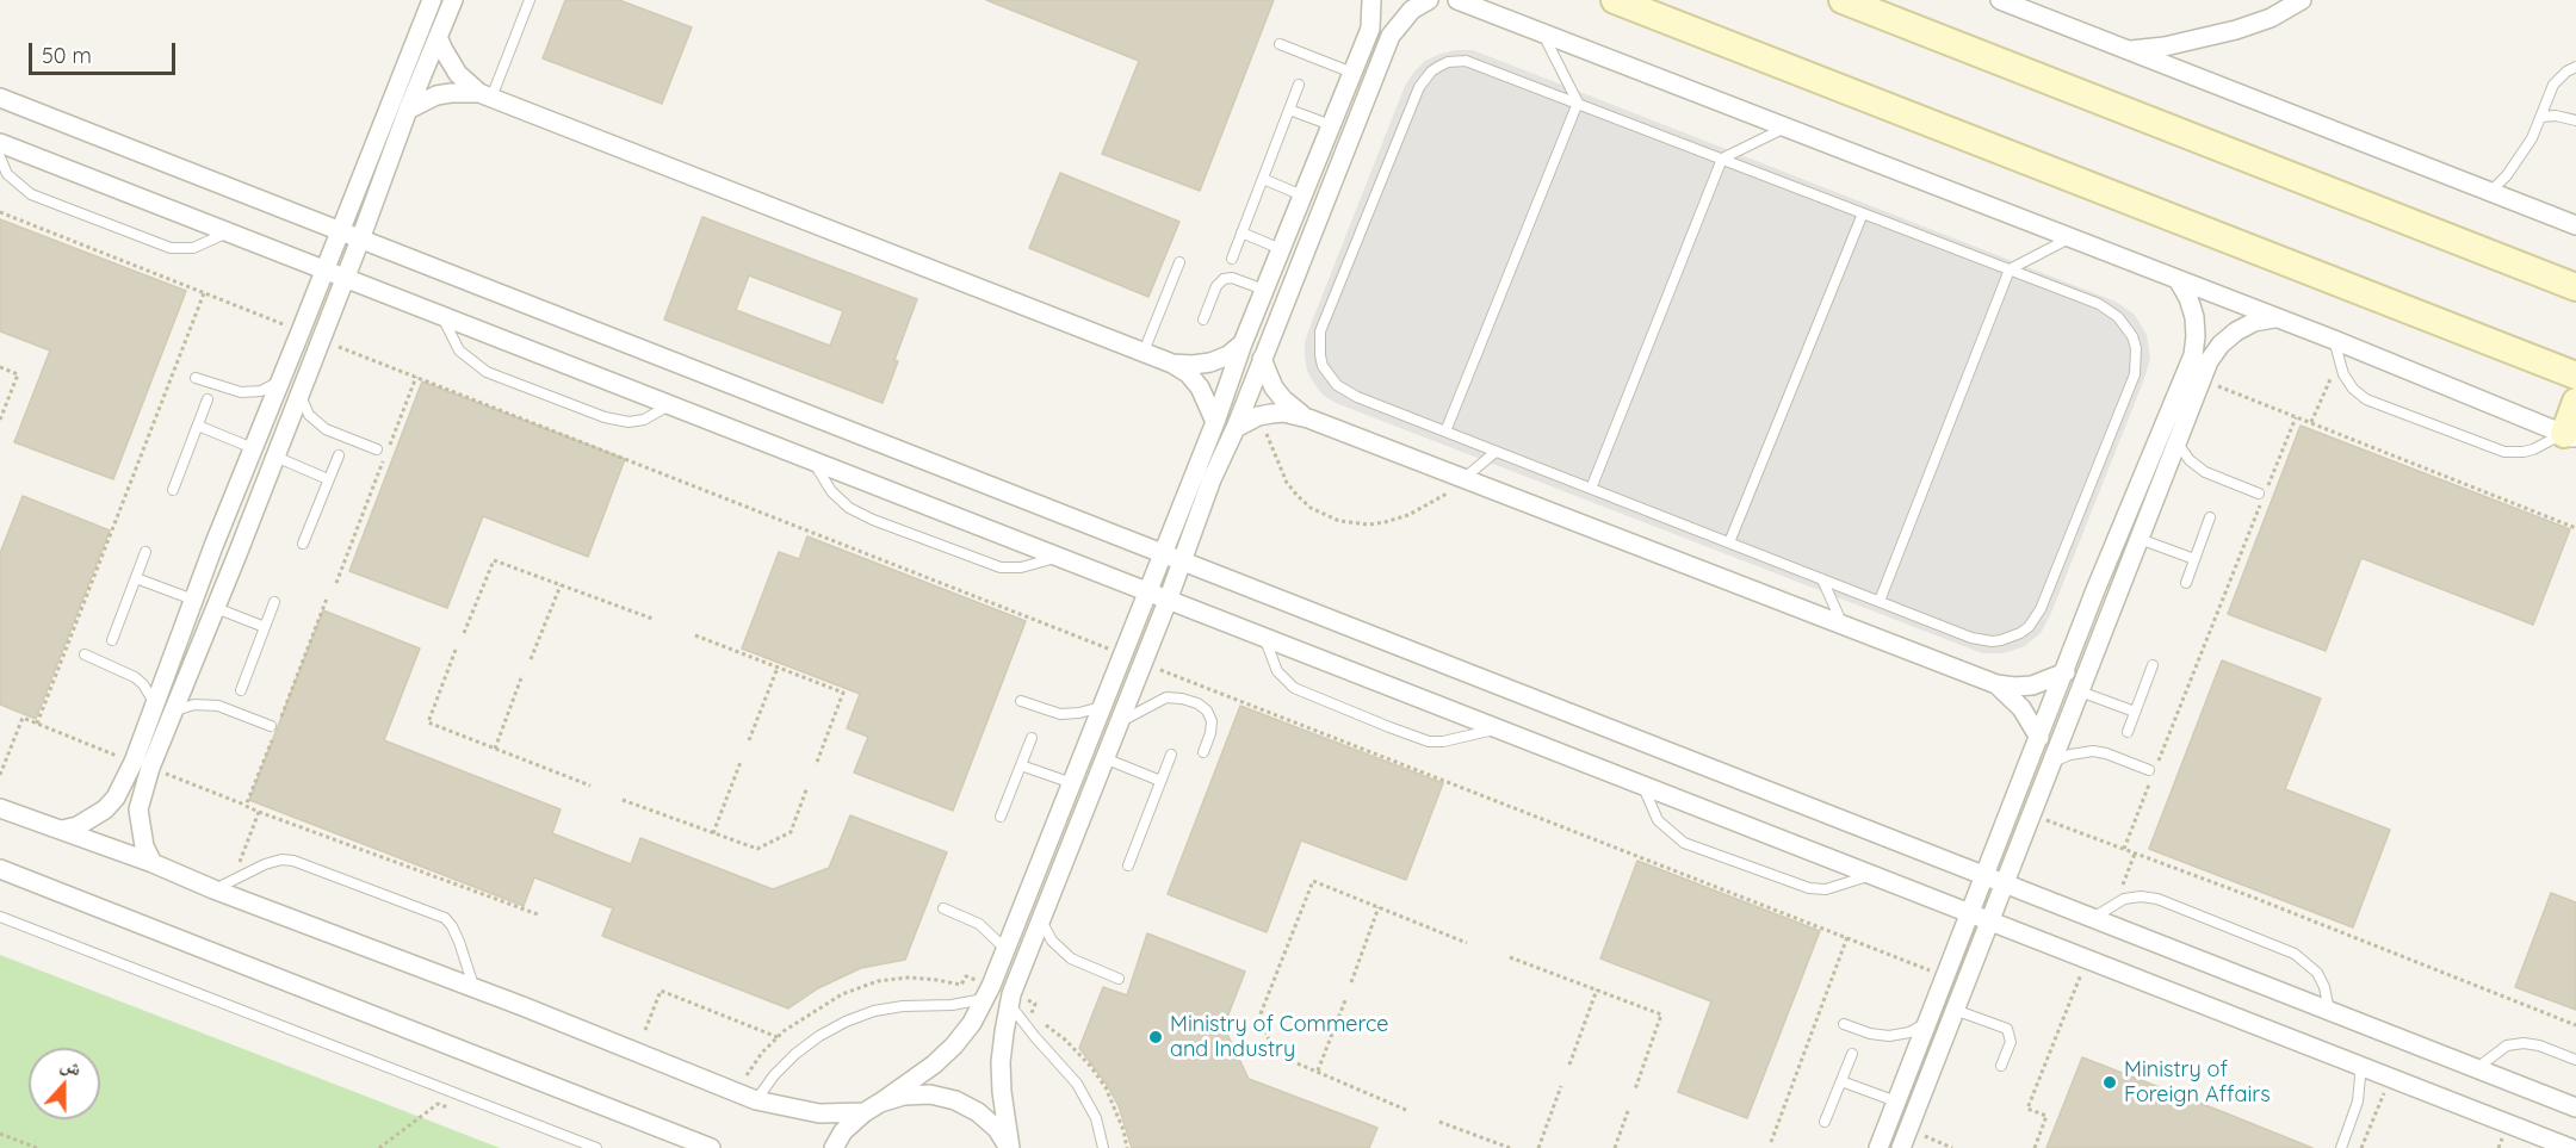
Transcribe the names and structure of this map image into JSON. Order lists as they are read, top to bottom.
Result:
{
  "places": ["Ministry of Commerce and Industry", "Ministry of Foreign Affairs"],
  "scale_bar": "50 m",
  "north": "top"
}
